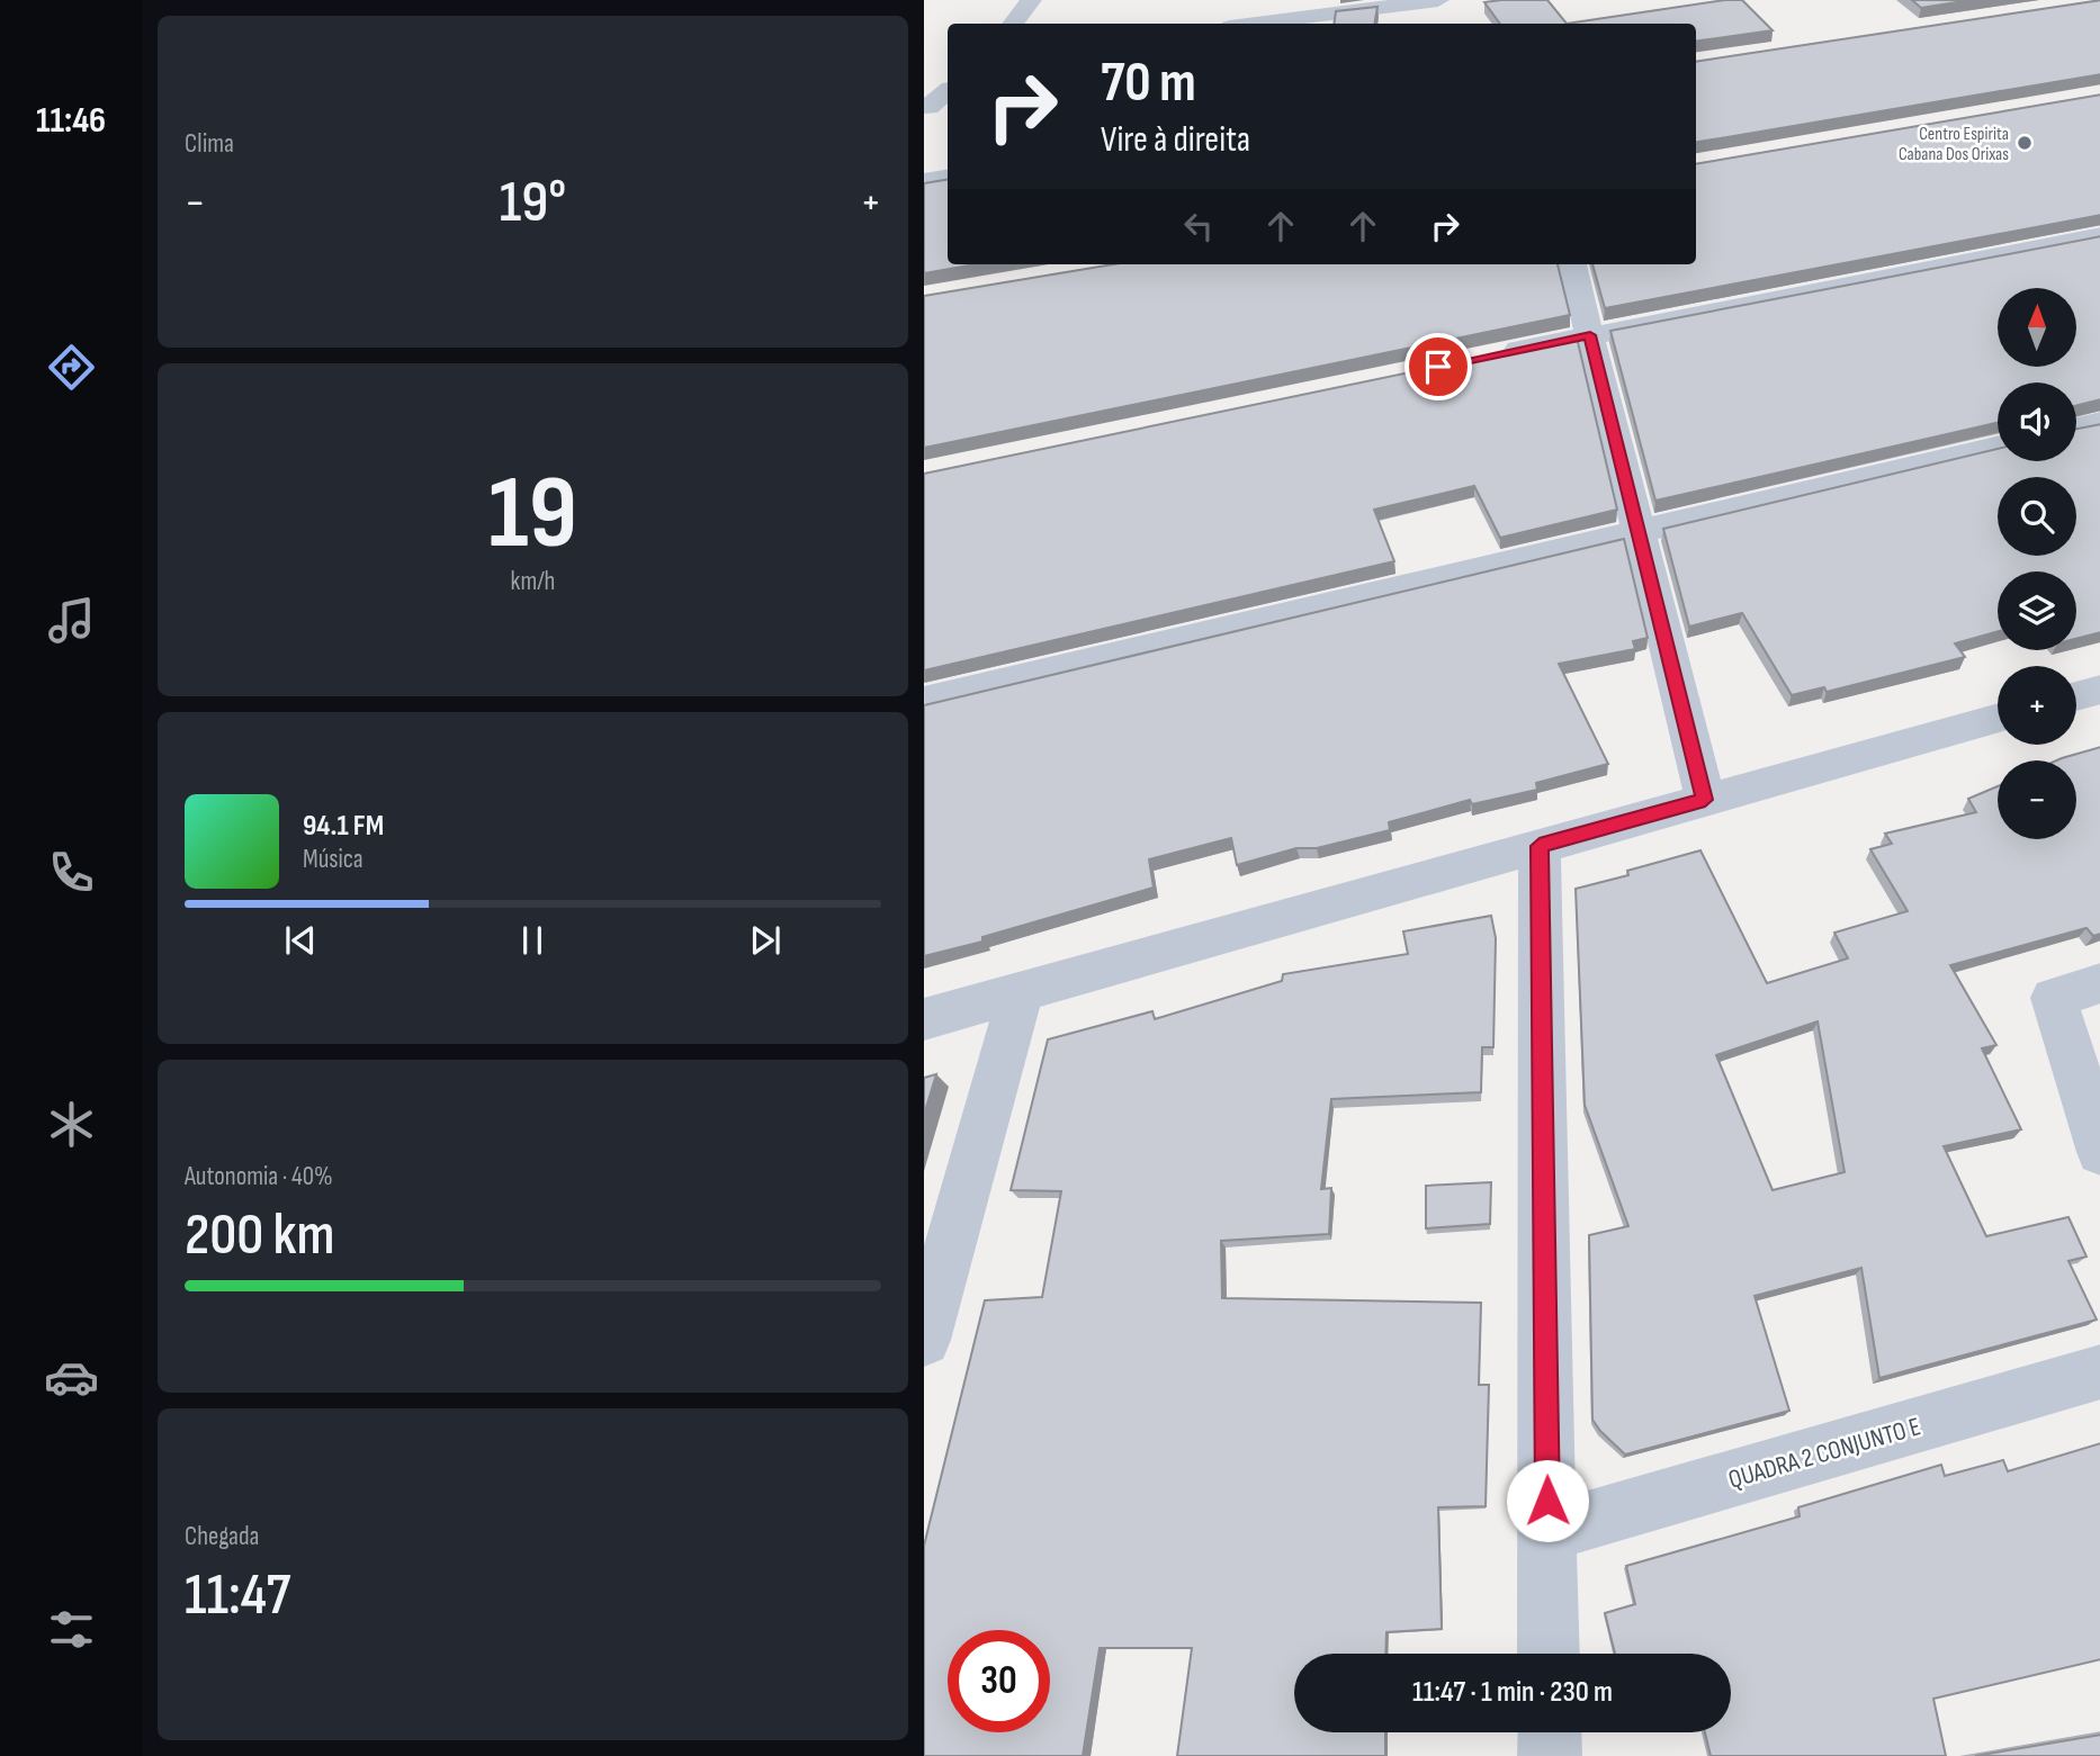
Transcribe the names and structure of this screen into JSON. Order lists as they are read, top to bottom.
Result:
{
  "streets": {
    "street": ["QUADRA 2 CONJUNTO E"]
  },
  "places": ["Centro Espirita Cabana Dos Orixas"],
  "north": "top",
  "page": {
    "tabs": "11:46",
    "tile": [
      "Clima",
      ["19", "km/h"],
      ["Autonomia · 40%", "200 km"],
      ["Chegada", "11:47"]
    ],
    "turn": ["70 m", "Vire à direita"],
    "heat": ["−", "19°", "+"],
    "map_buttons": ["+", "−"],
    "song": ["94.1 FM", "Música"],
    "limit": "30",
    "trip": "11:47 · 1 min · 230 m"
  }
}
